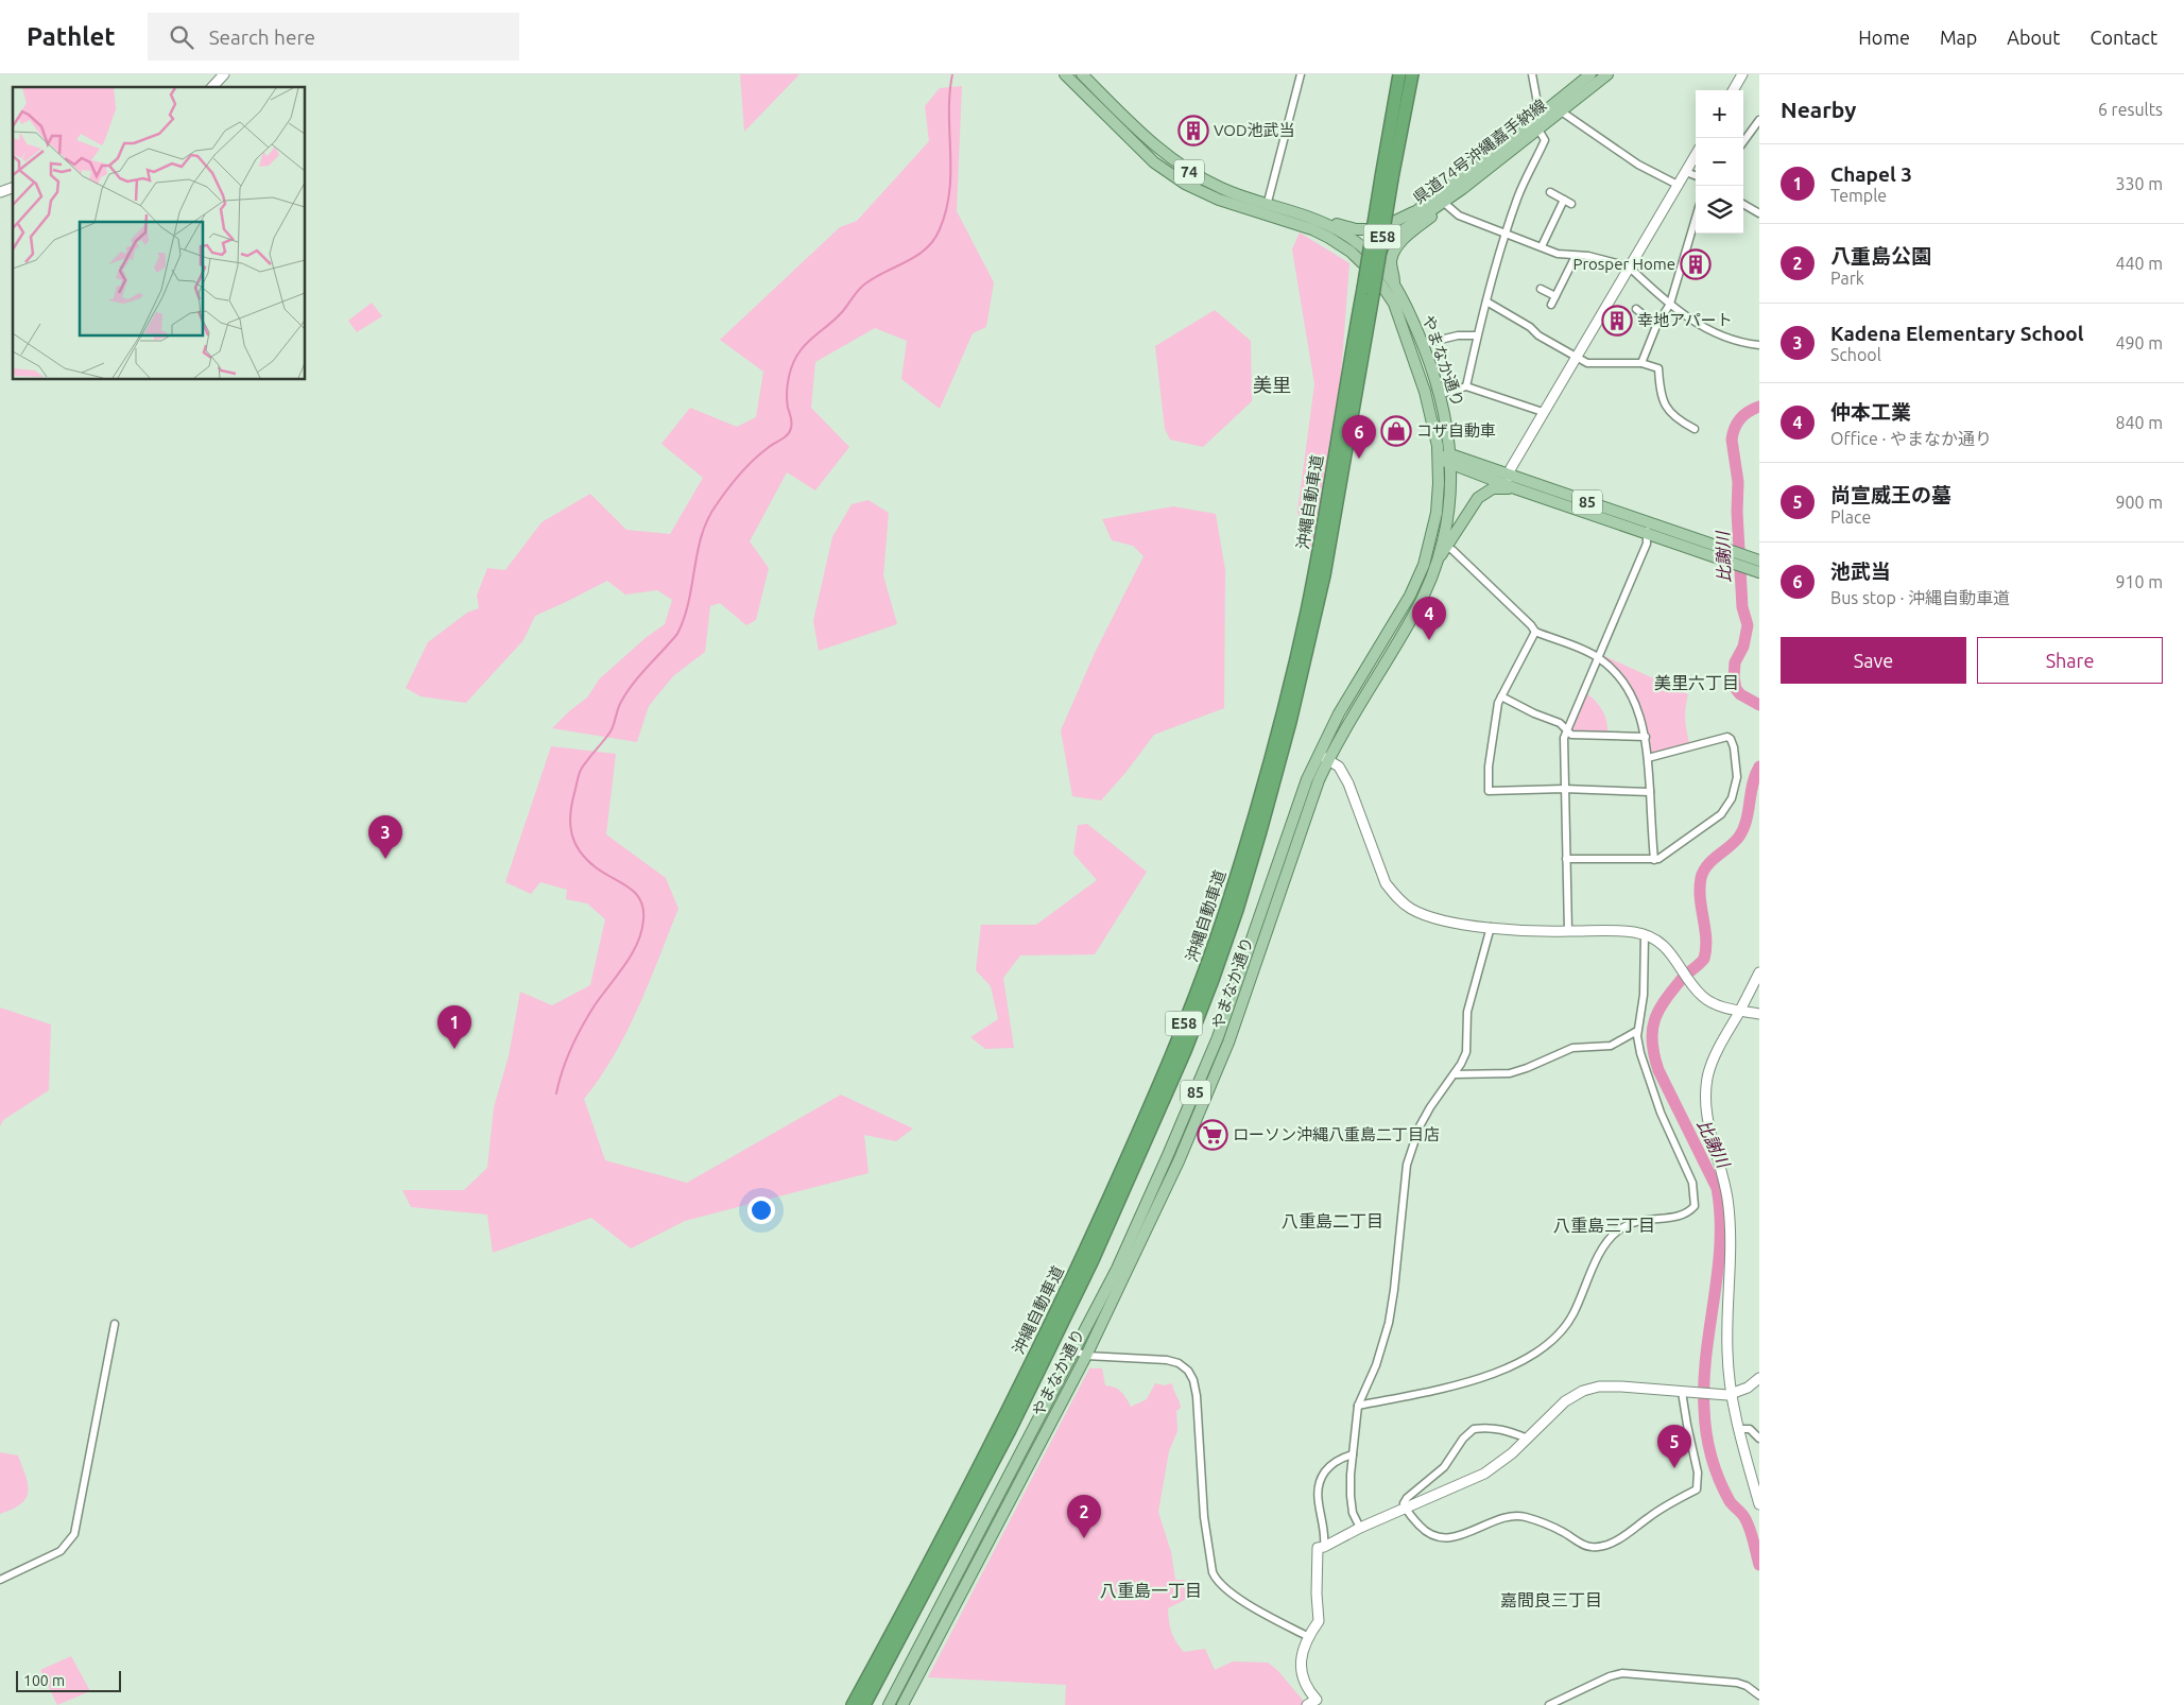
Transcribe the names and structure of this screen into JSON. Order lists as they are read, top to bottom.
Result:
{
  "streets": {
    "highway": ["E58", "沖縄自動車道"],
    "main road": [
      "県道74号沖縄嘉手納線",
      "74",
      "やまなか通り",
      "85"
    ]
  },
  "crossings": [
    ["県道74号沖縄嘉手納線", "74"],
    ["県道74号沖縄嘉手納線", "やまなか通り"],
    ["74", "やまなか通り"],
    ["やまなか通り", "85"]
  ],
  "districts": [
    "美里",
    "美里六丁目",
    "八重島二丁目",
    "八重島三丁目",
    "八重島一丁目",
    "嘉間良三丁目"
  ],
  "water": ["比謝川"],
  "places": {
    "building": ["VOD池武当", "Prosper Home", "幸地アパート"],
    "shop": ["コザ自動車"],
    "supermarket": ["ローソン沖縄八重島二丁目店"]
  },
  "scale_bar": "100 m",
  "page": {
    "header": "Pathlet",
    "search": "Search here",
    "nav": [
      "Home",
      "Map",
      "About",
      "Contact"
    ],
    "heading": ["Nearby", "6 results"],
    "map_buttons": ["+", "−"],
    "list": [
      {
        "mark": "1",
        "name": "Chapel 3",
        "note": "Temple",
        "value": "330 m"
      },
      {
        "mark": "2",
        "name": "八重島公園",
        "note": "Park",
        "value": "440 m"
      },
      {
        "mark": "3",
        "name": "Kadena Elementary School",
        "note": "School",
        "value": "490 m"
      },
      {
        "mark": "4",
        "name": "仲本工業",
        "note": "Office · やまなか通り",
        "value": "840 m"
      },
      {
        "mark": "5",
        "name": "尚宣威王の墓",
        "note": "Place",
        "value": "900 m"
      },
      {
        "mark": "6",
        "name": "池武当",
        "note": "Bus stop · 沖縄自動車道",
        "value": "910 m"
      }
    ],
    "pins": [
      "6",
      "4",
      "3",
      "1",
      "5",
      "2"
    ],
    "buttons": ["Save", "Share"],
    "scale": "100 m"
  }
}
